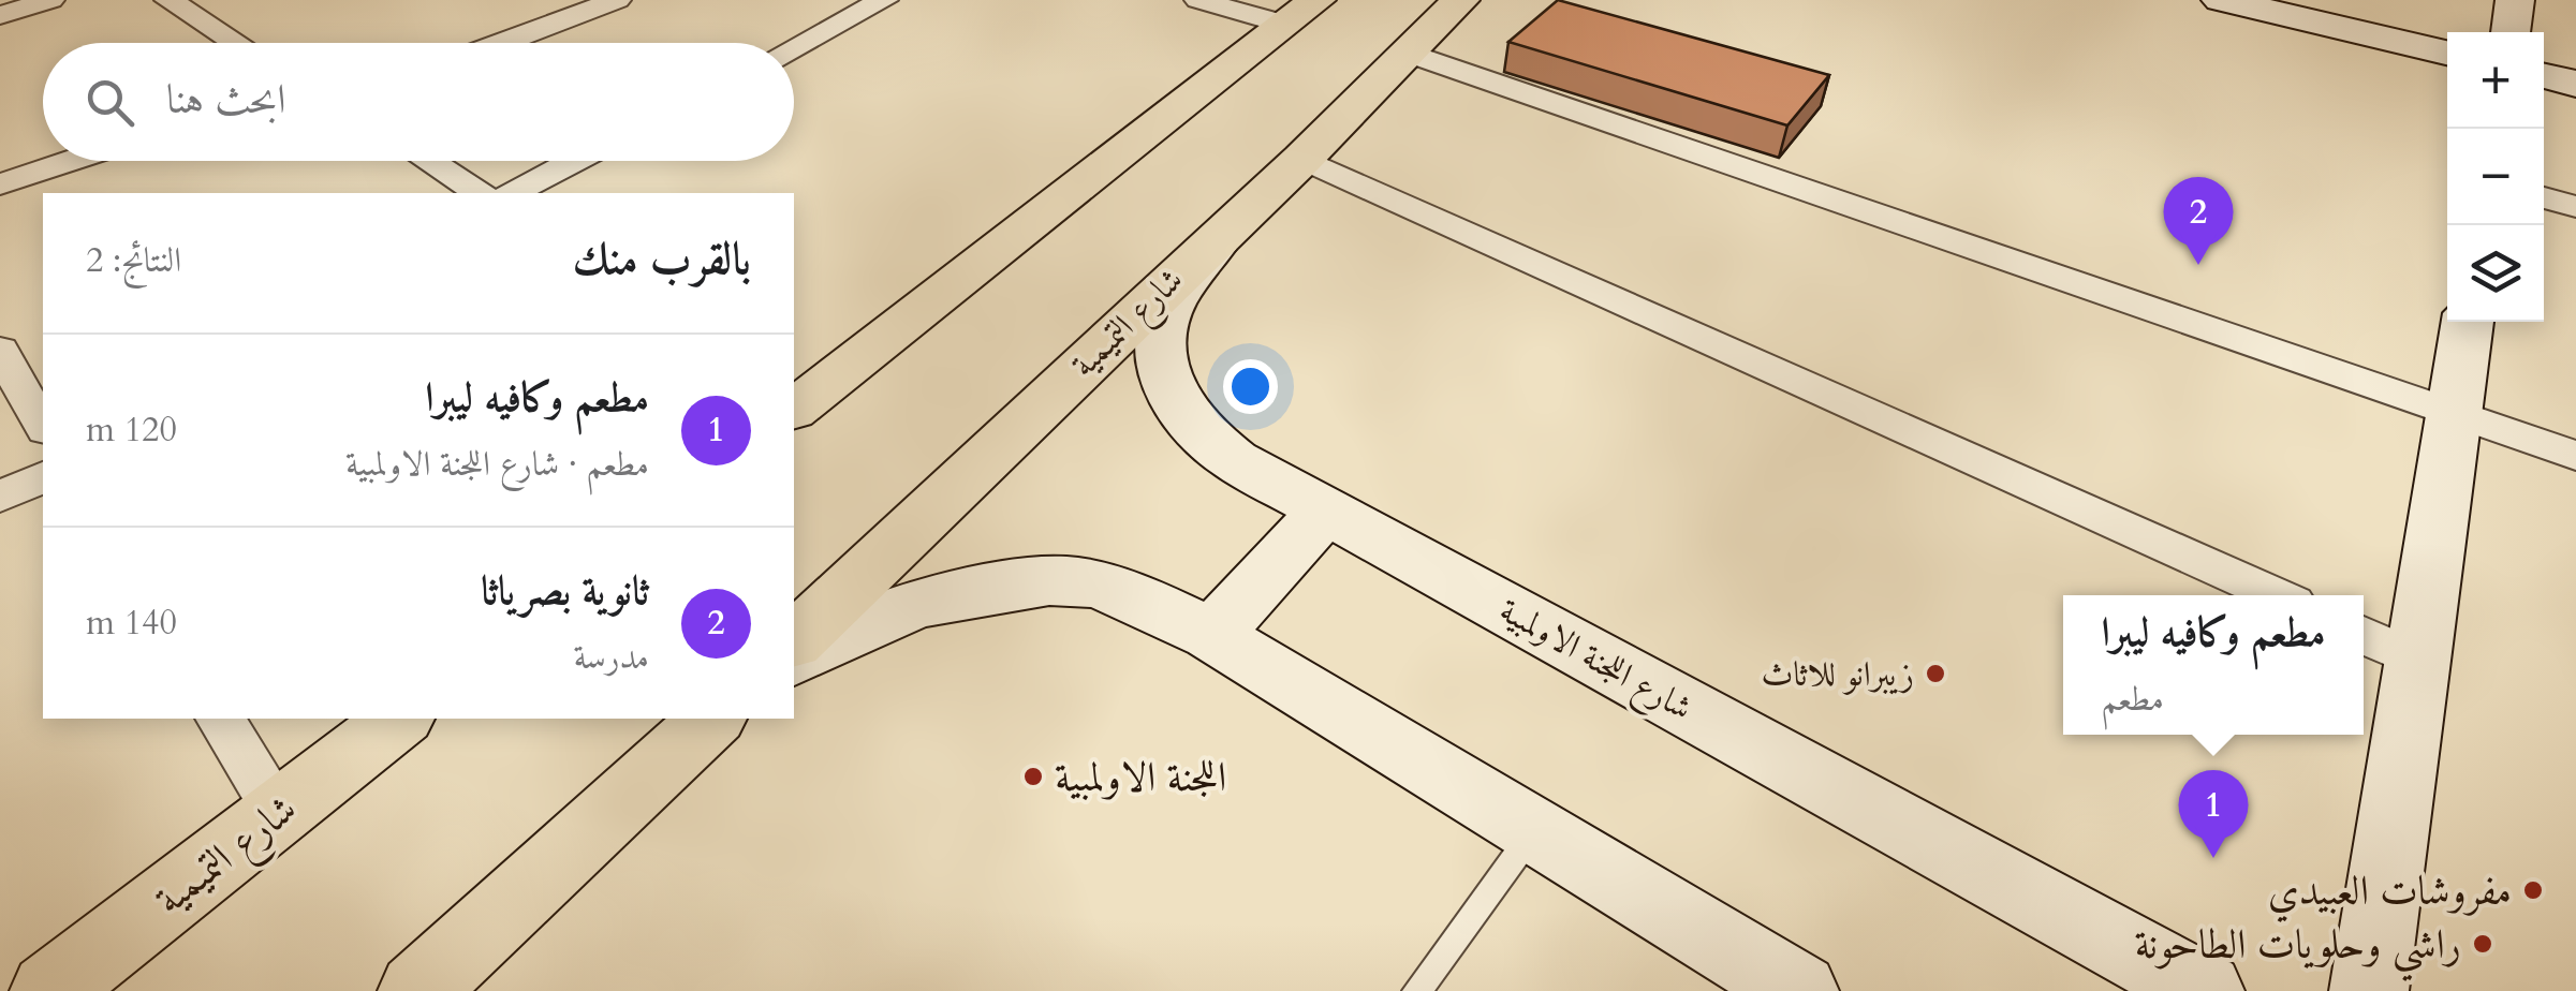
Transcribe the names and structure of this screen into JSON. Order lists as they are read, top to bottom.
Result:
{
  "streets": {
    "main road": ["شارع التميمية", "شارع اللجنة الاولمبية"]
  },
  "crossings": [
    ["شارع التميمية", "شارع اللجنة الاولمبية"]
  ],
  "places": [
    "زيبرانو للاثاث",
    "اللجنة الاولمبية",
    "مفروشات العبيدي",
    "راشي وحلويات الطاحونة"
  ],
  "page": {
    "map_buttons": ["+", "−"],
    "search": "ابحث هنا",
    "pins": ["2", "1"],
    "heading": ["بالقرب منك", "النتائج: 2"],
    "list": [
      {
        "mark": "1",
        "name": "مطعم وكافيه ليبرا",
        "note": "مطعم · شارع اللجنة الاولمبية",
        "value": "120 m"
      },
      {
        "mark": "2",
        "name": "ثانوية بصرياثا",
        "note": "مدرسة",
        "value": "140 m"
      }
    ],
    "popup": ["مطعم وكافيه ليبرا", "مطعم"]
  }
}
